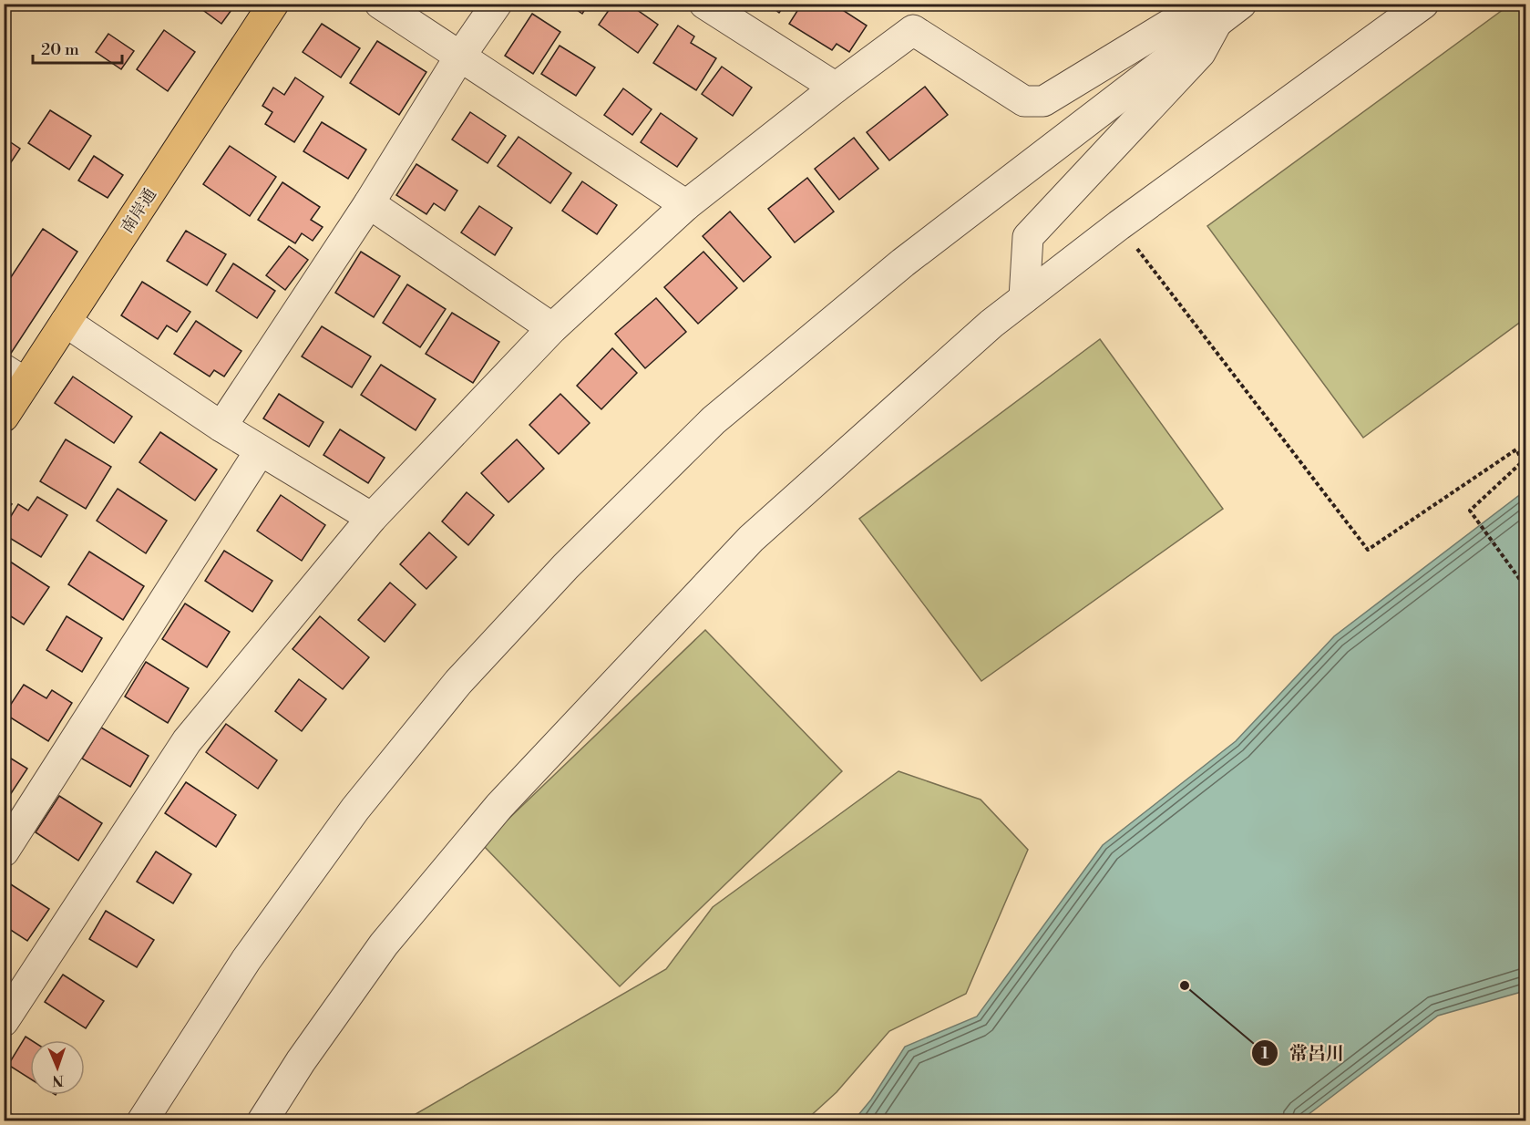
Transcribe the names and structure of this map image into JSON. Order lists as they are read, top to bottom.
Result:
{
  "streets": {
    "main road": ["南岸通"]
  },
  "places": ["常呂川"],
  "scale_bar": "20 m",
  "north": "bottom"
}
